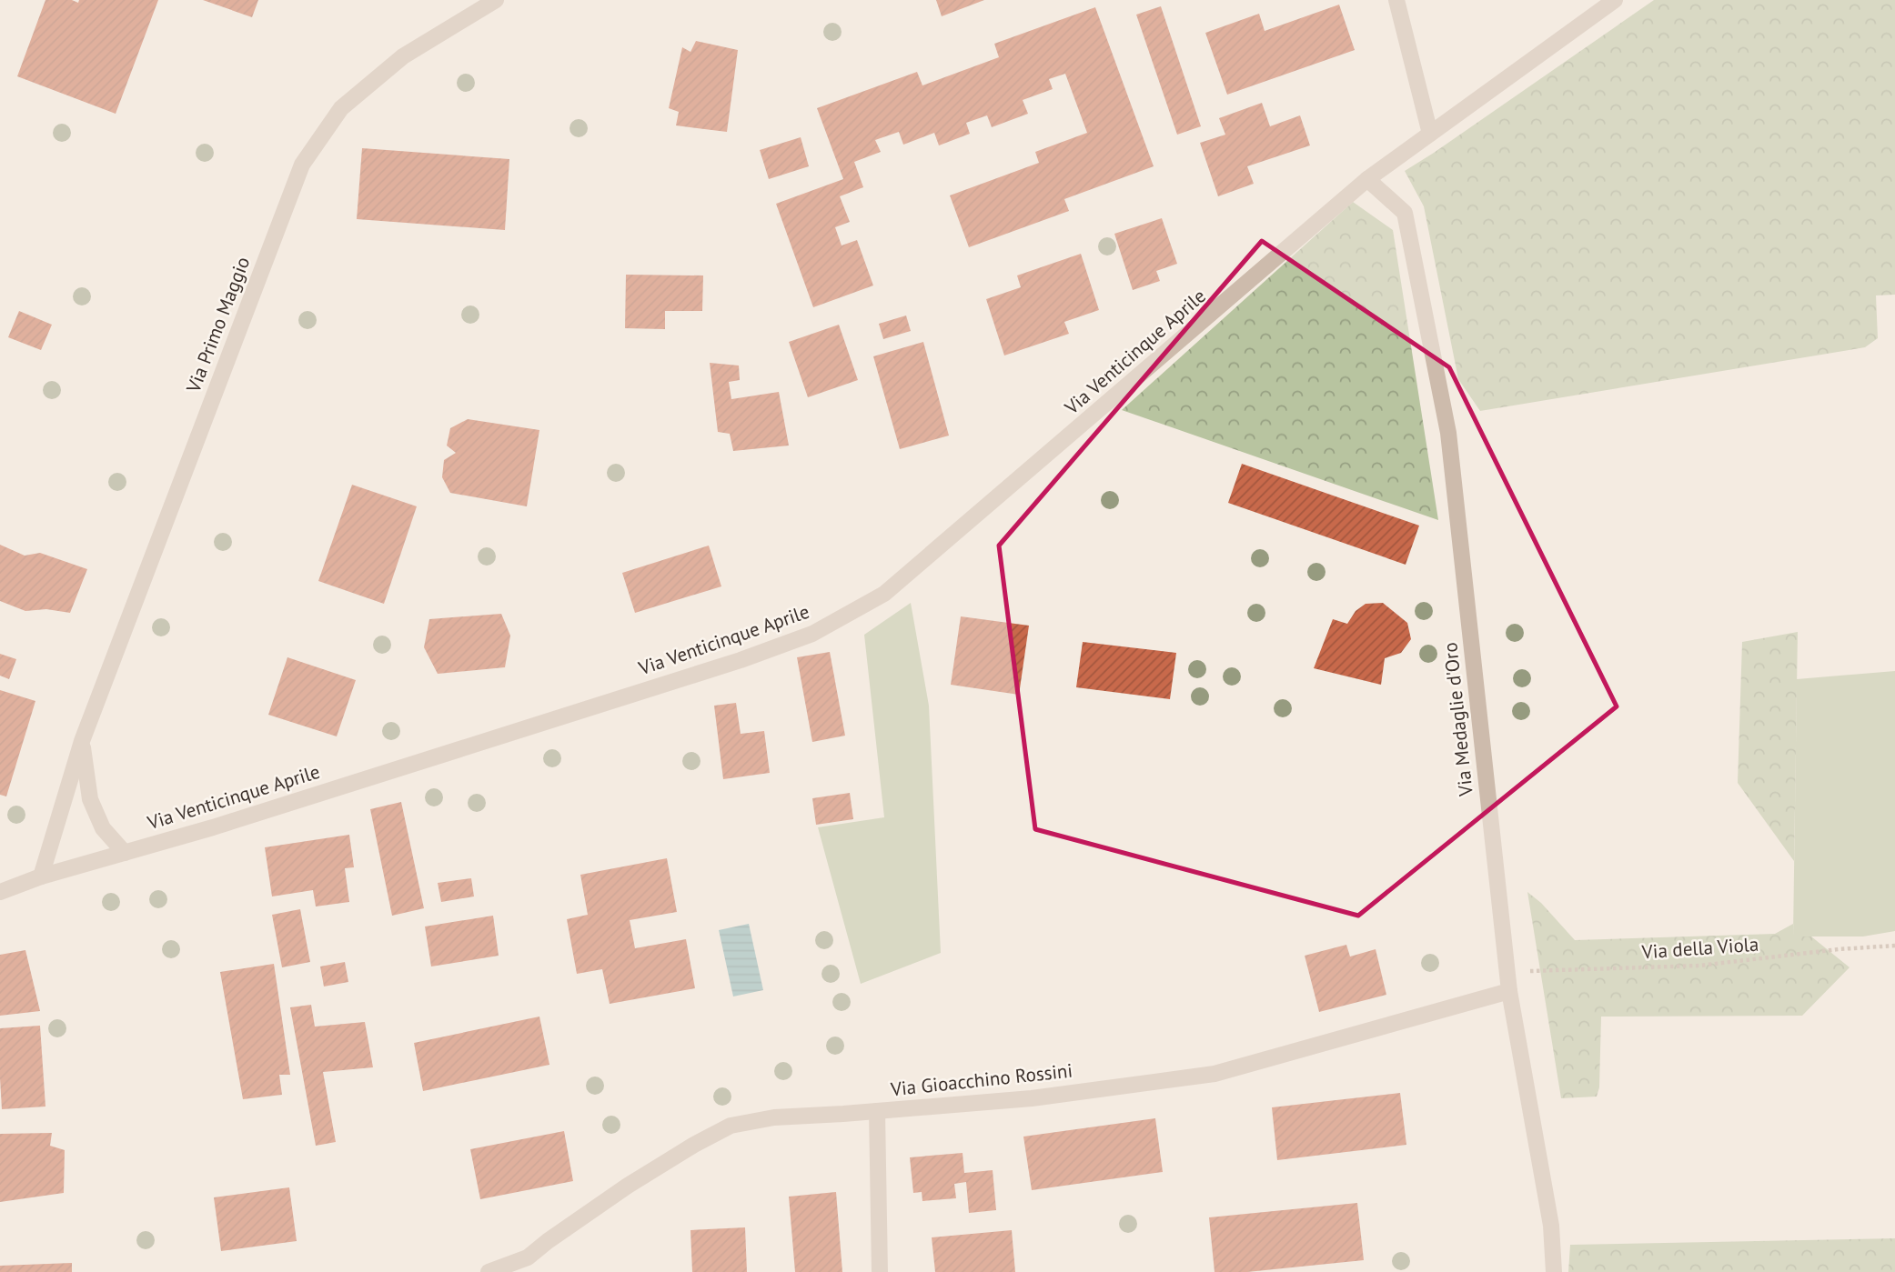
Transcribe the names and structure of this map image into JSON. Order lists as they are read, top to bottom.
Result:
{
  "streets": {
    "street": [
      "Via Primo Maggio",
      "Via Venticinque Aprile",
      "Via Medaglie d'Oro",
      "Via Gioacchino Rossini"
    ],
    "path": ["Via della Viola"]
  },
  "crossings": [
    ["Via Primo Maggio", "Via Venticinque Aprile"],
    ["Via Venticinque Aprile", "Via Medaglie d'Oro"],
    ["Via Medaglie d'Oro", "Via della Viola"],
    ["Via Medaglie d'Oro", "Via Gioacchino Rossini"]
  ]
}
